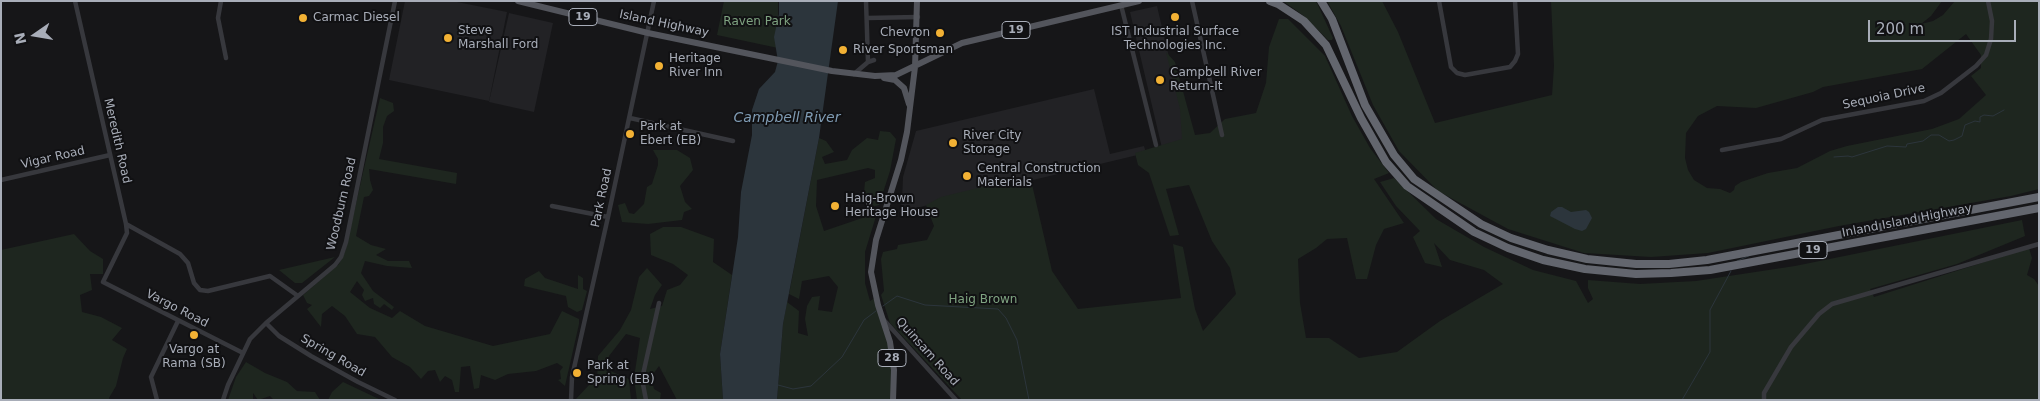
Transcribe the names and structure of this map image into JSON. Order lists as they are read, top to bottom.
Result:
{
  "streets": {
    "highway": ["19", "Inland Island Highway"],
    "main road": ["Island Highway", "28"],
    "street": [
      "Sequoia Drive",
      "Meredith Road",
      "Vigar Road",
      "Park Road",
      "Woodburn Road",
      "Vargo Road",
      "Quinsam Road",
      "Spring Road"
    ]
  },
  "crossings": [
    ["19", "Island Highway"],
    ["19", "28"],
    ["Island Highway", "Park Road"],
    ["Meredith Road", "Vigar Road"],
    ["Meredith Road", "Vargo Road"],
    ["Woodburn Road", "Vargo Road"],
    ["Woodburn Road", "Spring Road"],
    ["Quinsam Road", "28"]
  ],
  "water": ["Campbell River"],
  "parks": ["Raven Park", "Haig Brown"],
  "places": [
    "IST Industrial Surface Technologies Inc.",
    "Carmac Diesel",
    "Chevron",
    "Steve Marshall Ford",
    "River Sportsman",
    "Heritage River Inn",
    "Campbell River Return-It",
    "Park at Ebert (EB)",
    "River City Storage",
    "Central Construction Materials",
    "Haig-Brown Heritage House",
    "Vargo at Rama (SB)",
    "Park at Spring (EB)"
  ],
  "scale_bar": "200 m",
  "north": "left"
}
